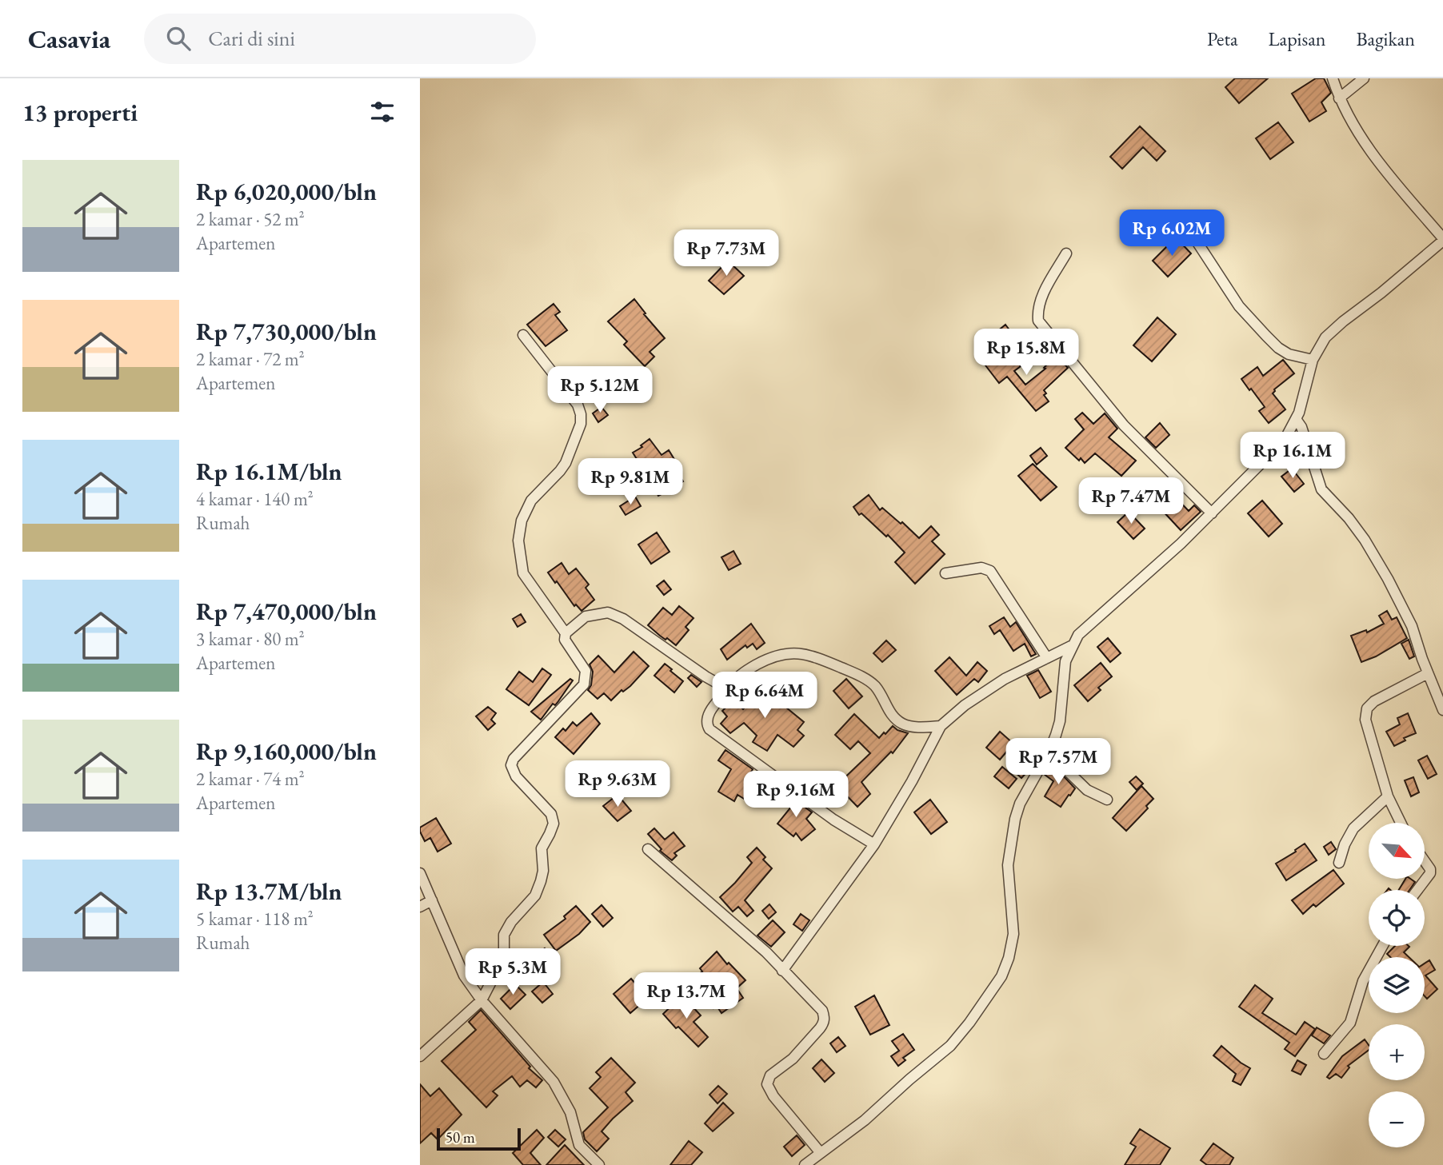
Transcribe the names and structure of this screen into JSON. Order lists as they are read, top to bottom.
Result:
{
  "scale_bar": "50 m",
  "north": "bottom right",
  "page": {
    "header": "Casavia",
    "search": "Cari di sini",
    "nav": ["Peta", "Lapisan", "Bagikan"],
    "heading": "13 properti",
    "list": [
      {
        "name": "Rp 6,020,000/bln",
        "note": "2 kamar · 52 m² · Apartemen"
      },
      {
        "name": "Rp 7,730,000/bln",
        "note": "2 kamar · 72 m² · Apartemen"
      },
      {
        "name": "Rp 16.1M/bln",
        "note": "4 kamar · 140 m² · Rumah"
      },
      {
        "name": "Rp 7,470,000/bln",
        "note": "3 kamar · 80 m² · Apartemen"
      },
      {
        "name": "Rp 9,160,000/bln",
        "note": "2 kamar · 74 m² · Apartemen"
      },
      {
        "name": "Rp 13.7M/bln",
        "note": "5 kamar · 118 m² · Rumah"
      }
    ],
    "price": [
      "Rp 6.02M",
      "Rp 7.73M",
      "Rp 15.8M",
      "Rp 5.12M",
      "Rp 16.1M",
      "Rp 9.81M",
      "Rp 7.47M",
      "Rp 6.64M",
      "Rp 7.57M",
      "Rp 9.63M",
      "Rp 9.16M",
      "Rp 5.3M",
      "Rp 13.7M"
    ],
    "map_buttons": ["+", "−"],
    "scale": "50 m"
  }
}
